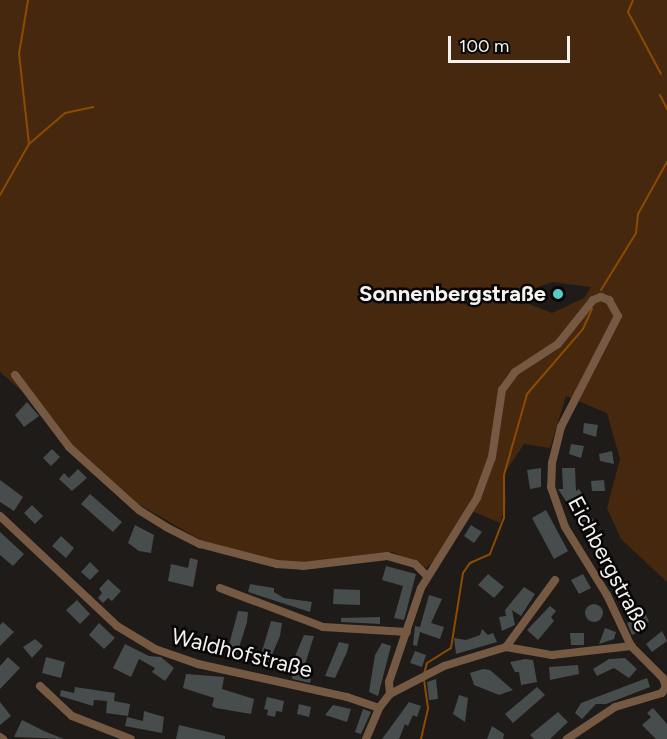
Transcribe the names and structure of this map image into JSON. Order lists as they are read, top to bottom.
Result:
{
  "streets": {
    "street": ["Eichbergstraße", "Waldhofstraße"]
  },
  "places": ["Sonnenbergstraße"],
  "scale_bar": "100 m"
}
